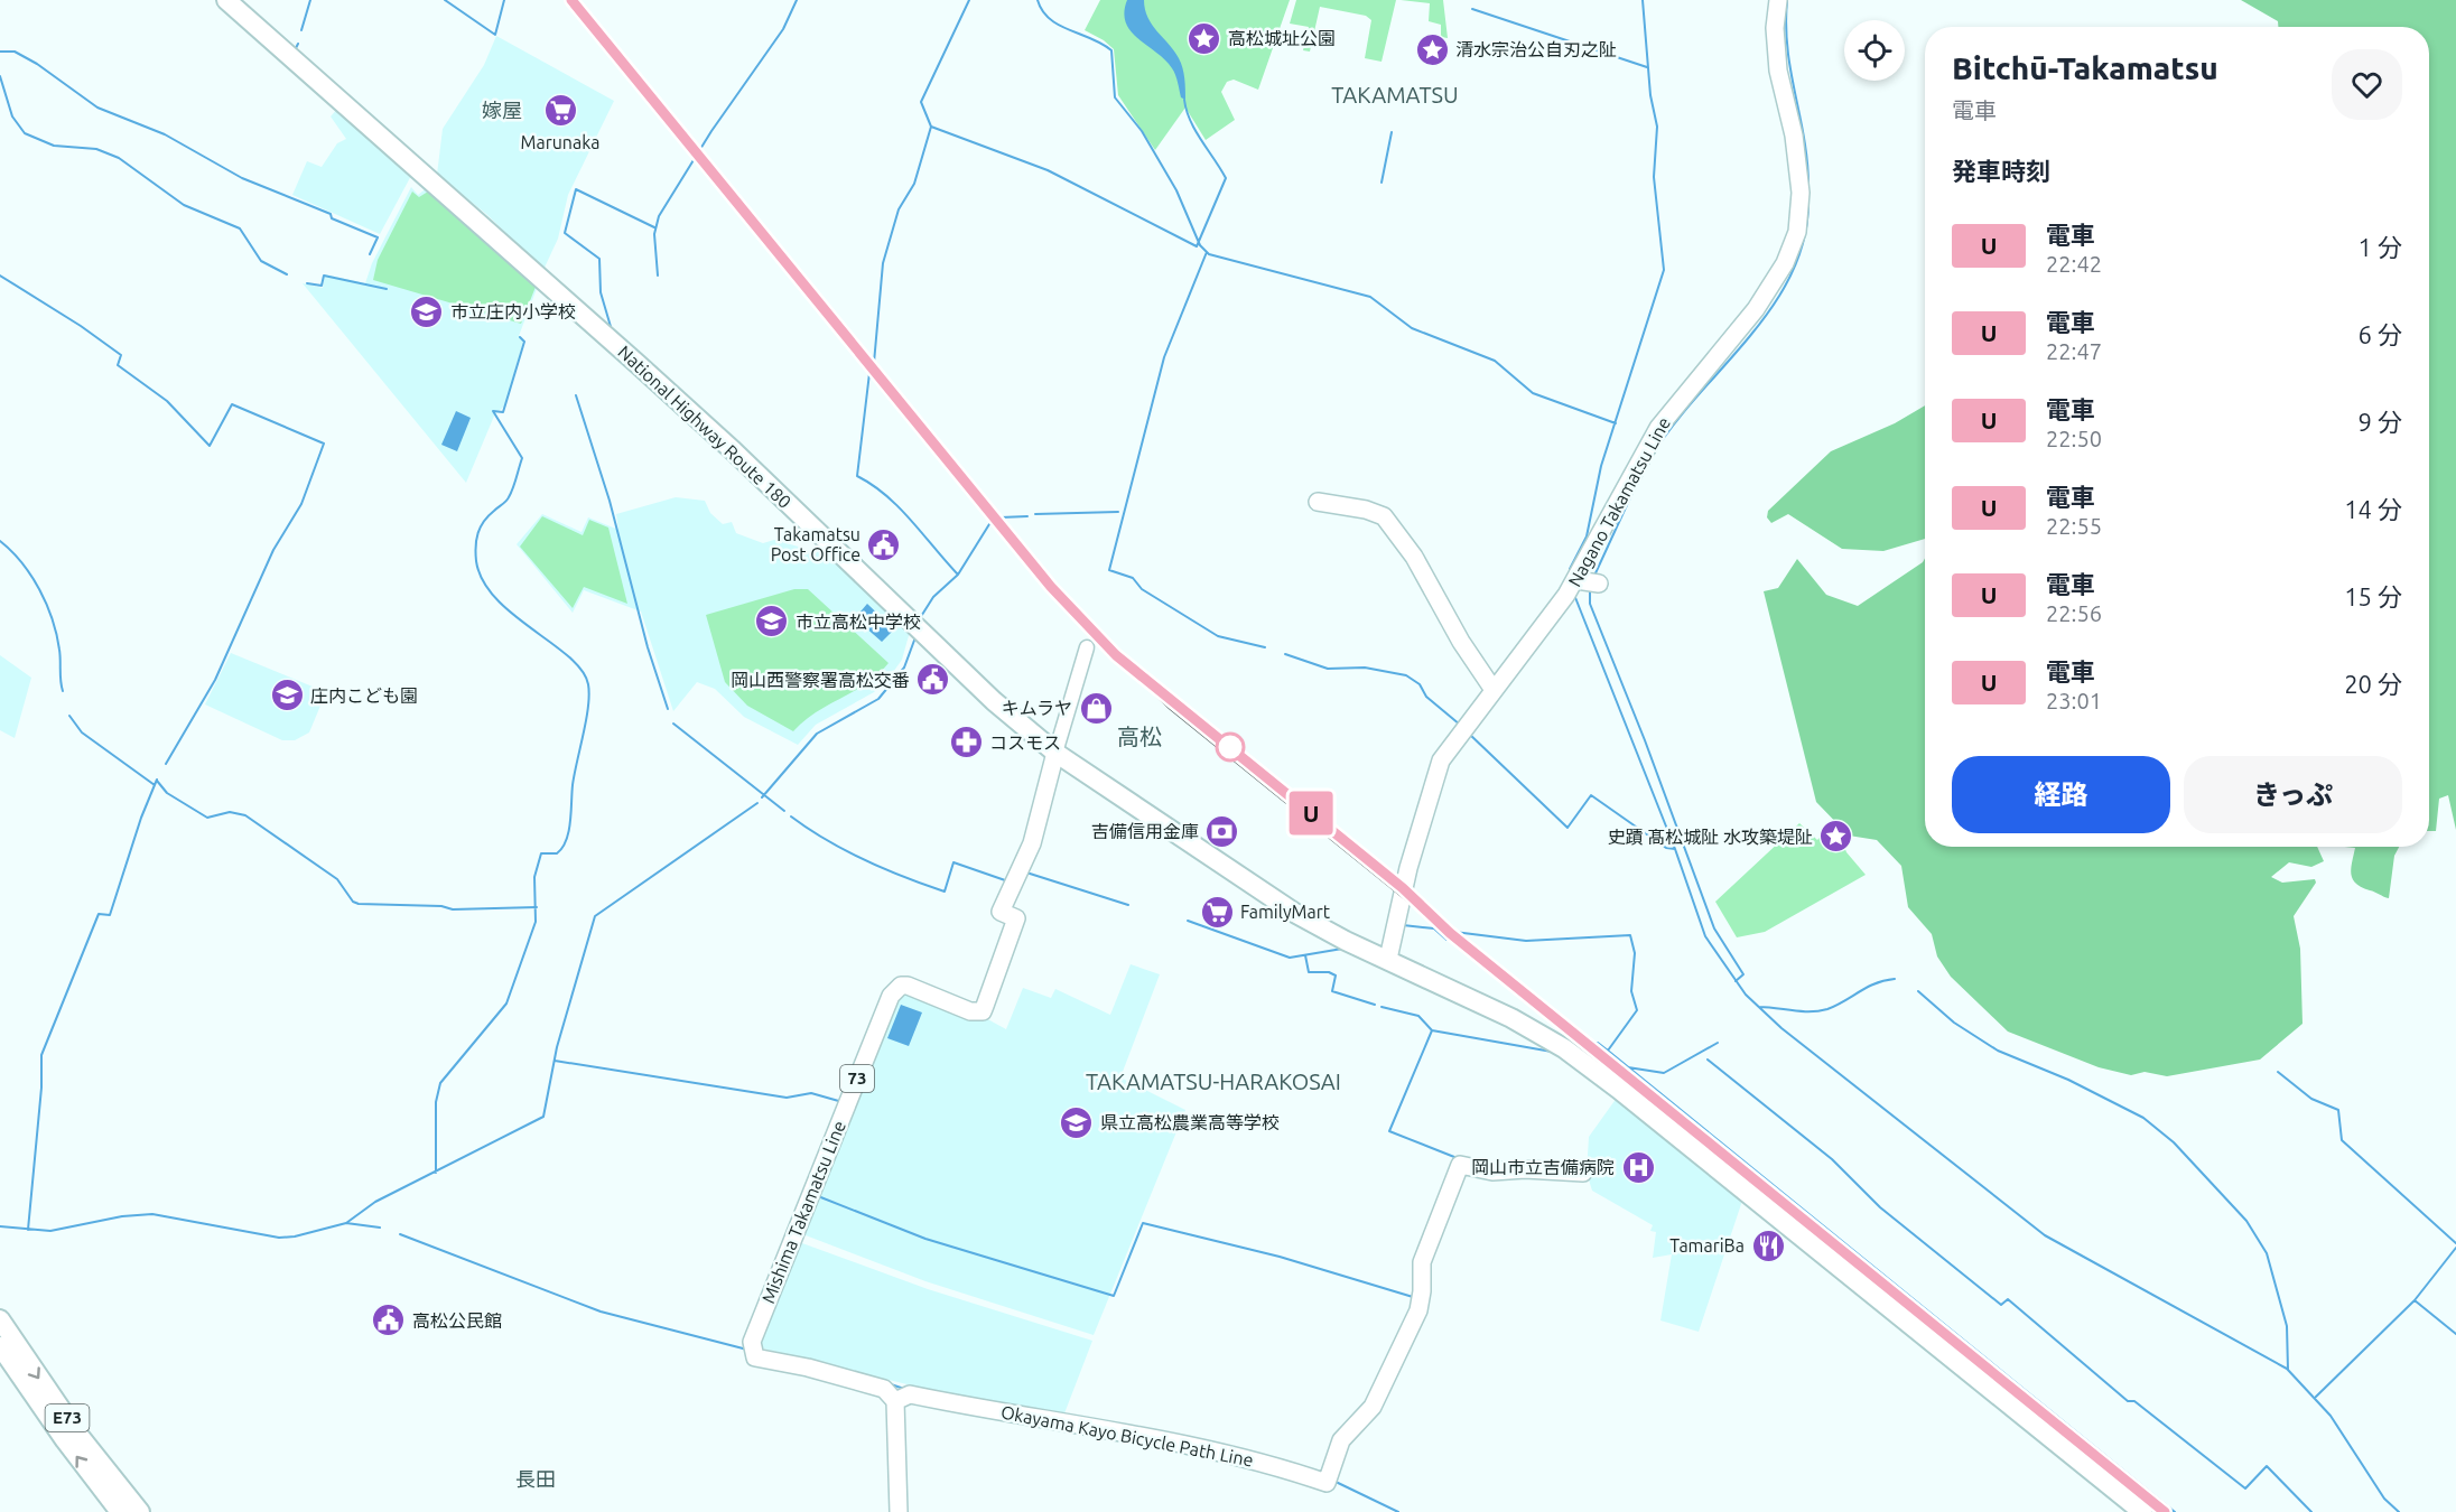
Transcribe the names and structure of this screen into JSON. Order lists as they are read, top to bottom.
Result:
{
  "streets": {
    "highway": ["National Highway Route 180", "E73"],
    "main road": [
      "Nagano Takamatsu Line",
      "73",
      "Mishima Takamatsu Line",
      "Okayama Kayo Bicycle Path Line"
    ]
  },
  "crossings": [
    ["National Highway Route 180", "Nagano Takamatsu Line"],
    ["National Highway Route 180", "Mishima Takamatsu Line"],
    ["Mishima Takamatsu Line", "Okayama Kayo Bicycle Path Line"]
  ],
  "districts": [
    "TAKAMATSU",
    "嫁屋",
    "高松",
    "TAKAMATSU-HARAKOSAI",
    "長田"
  ],
  "places": {
    "place": ["高松城址公園", "清水宗治公自刃之阯", "史蹟 髙松城阯 水攻築堤阯"],
    "supermarket": ["Marunaka", "FamilyMart"],
    "school or university": [
      "市立庄内小学校",
      "市立高松中学校",
      "庄内こども園",
      "県立高松農業高等学校"
    ],
    "public building": ["Takamatsu Post Office", "岡山西警察署高松交番", "高松公民館"],
    "shop": ["キムラヤ"],
    "pharmacy": ["コスモス"],
    "bank": ["吉備信用金庫"],
    "hospital": ["岡山市立吉備病院"],
    "restaurant": ["TamariBa"]
  },
  "page": {
    "on_map": "U",
    "heading": [
      ["Bitchū-Takamatsu", "電車"],
      "発車時刻"
    ],
    "list": [
      {
        "mark": "U",
        "name": "電車",
        "note": "22:42",
        "value": "1 分"
      },
      {
        "mark": "U",
        "name": "電車",
        "note": "22:47",
        "value": "6 分"
      },
      {
        "mark": "U",
        "name": "電車",
        "note": "22:50",
        "value": "9 分"
      },
      {
        "mark": "U",
        "name": "電車",
        "note": "22:55",
        "value": "14 分"
      },
      {
        "mark": "U",
        "name": "電車",
        "note": "22:56",
        "value": "15 分"
      },
      {
        "mark": "U",
        "name": "電車",
        "note": "23:01",
        "value": "20 分"
      }
    ],
    "buttons": ["経路", "きっぷ"]
  }
}
